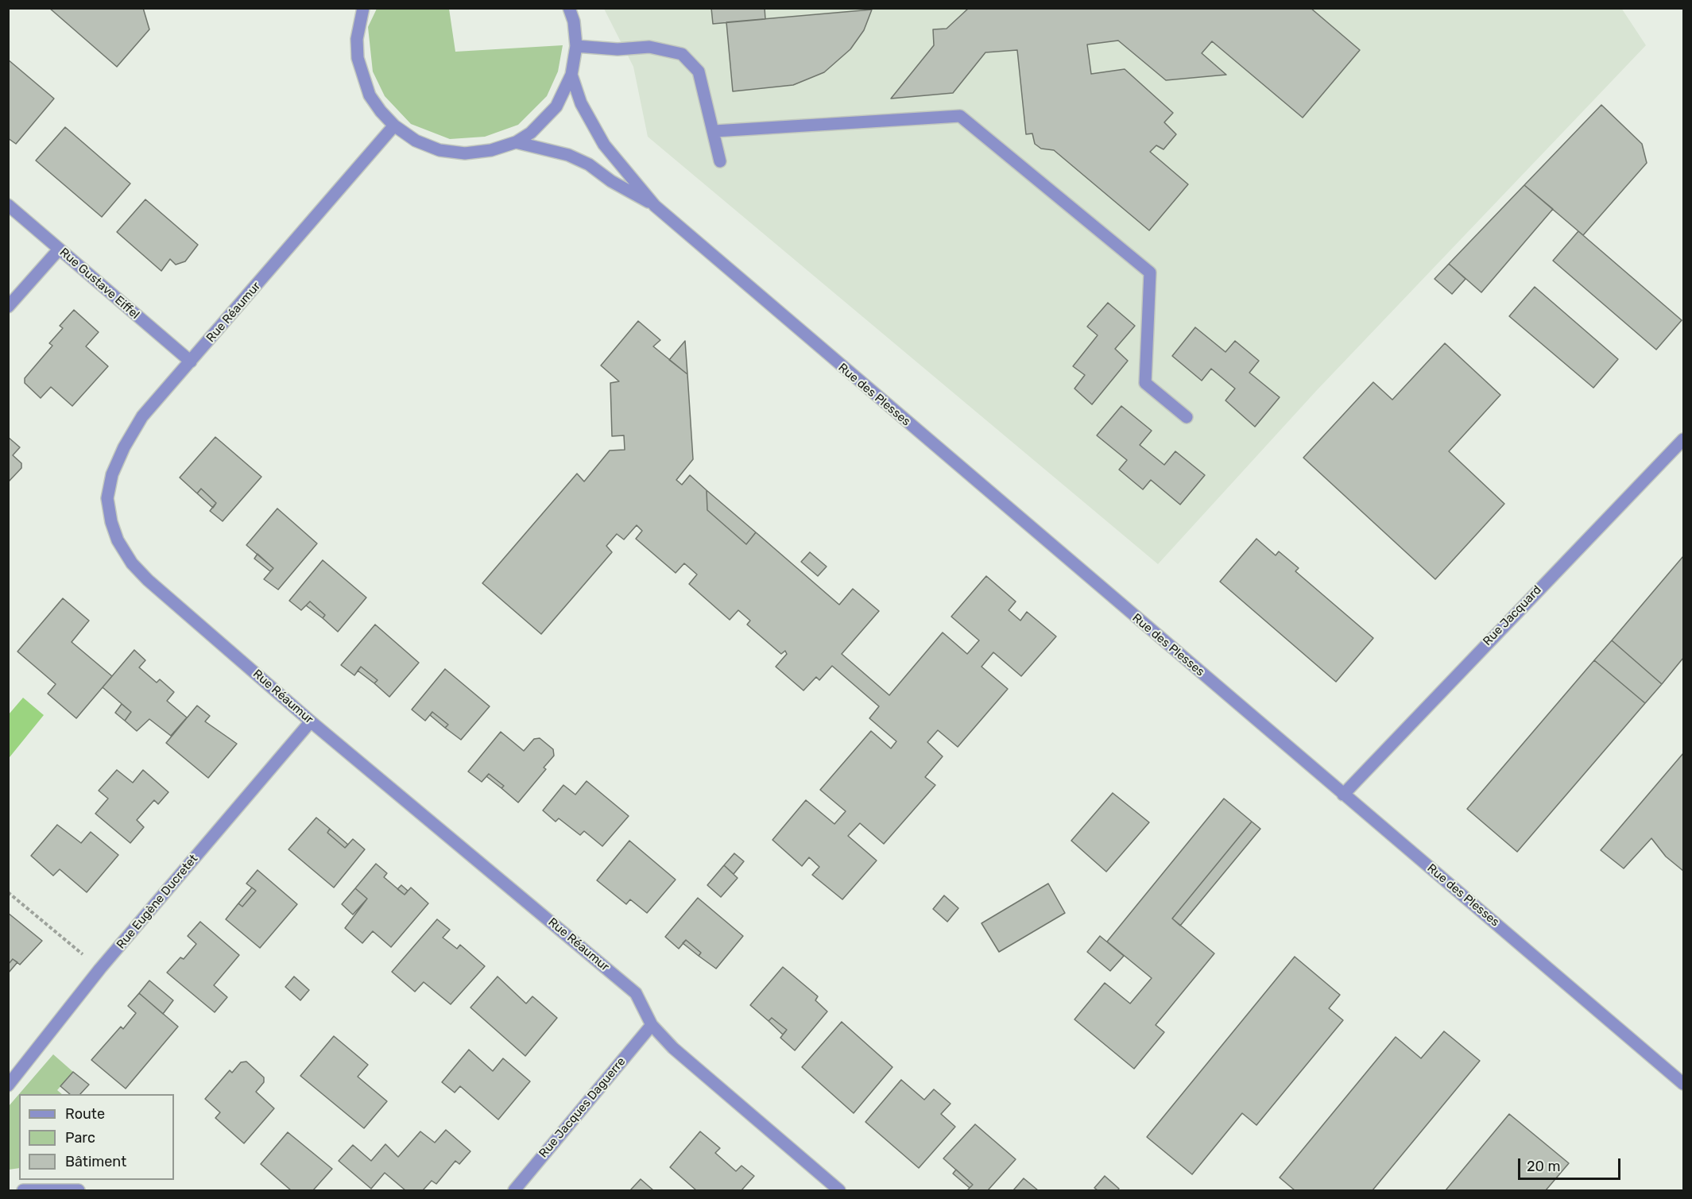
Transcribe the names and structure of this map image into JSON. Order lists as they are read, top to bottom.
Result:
{
  "streets": {
    "street": [
      "Rue Gustave Eiffel",
      "Rue Réaumur",
      "Rue des Plesses",
      "Rue Jacquard",
      "Rue Eugène Ducretet",
      "Rue Jacques Daguerre"
    ]
  },
  "crossings": [
    ["Rue Gustave Eiffel", "Rue Réaumur"],
    ["Rue Réaumur", "Rue Eugène Ducretet"],
    ["Rue Réaumur", "Rue Jacques Daguerre"],
    ["Rue des Plesses", "Rue Jacquard"]
  ],
  "legend": ["Route", "Parc", "Bâtiment"],
  "scale_bar": "20 m"
}
